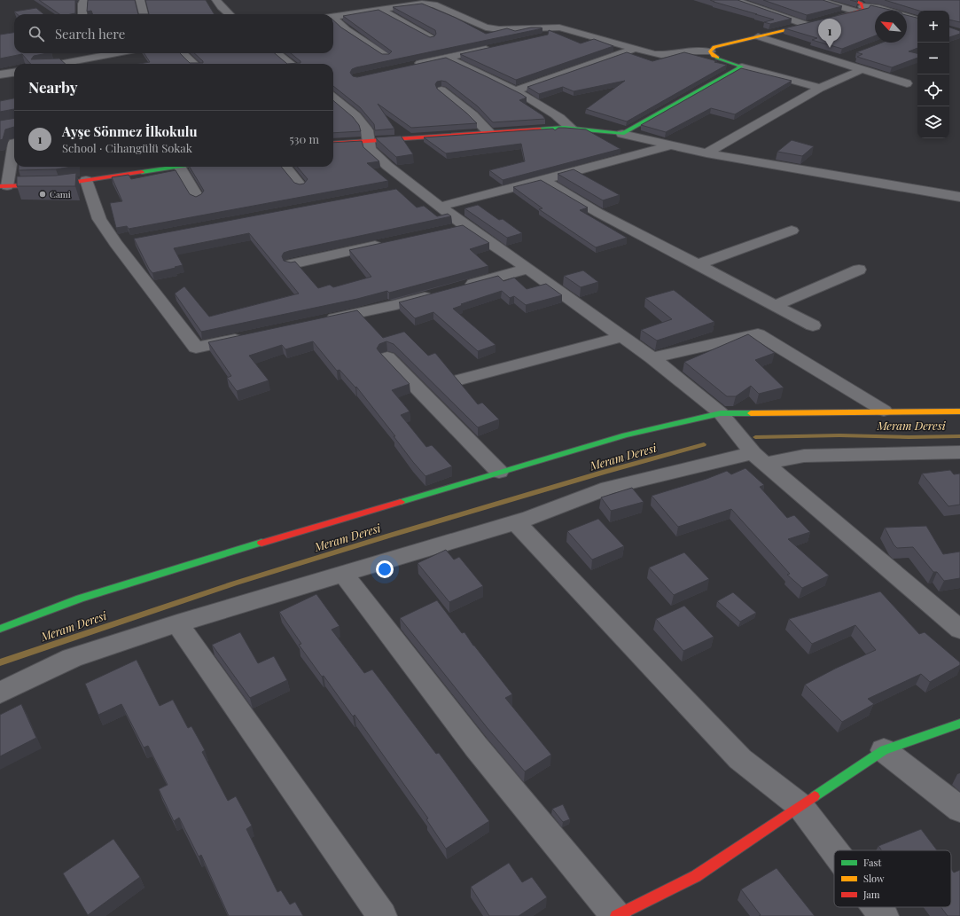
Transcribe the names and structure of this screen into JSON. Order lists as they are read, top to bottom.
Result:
{
  "water": ["Meram Deresi"],
  "places": ["Cami"],
  "legend": ["Fast", "Slow", "Jam"],
  "north": "top left",
  "page": {
    "map_buttons": ["+", "−"],
    "search": "Search here",
    "pins": "1",
    "heading": "Nearby",
    "list": [
      {
        "mark": "1",
        "name": "Ayşe Sönmez İlkokulu",
        "note": "School · Cihangülü Sokak",
        "value": "530 m"
      }
    ]
  }
}
